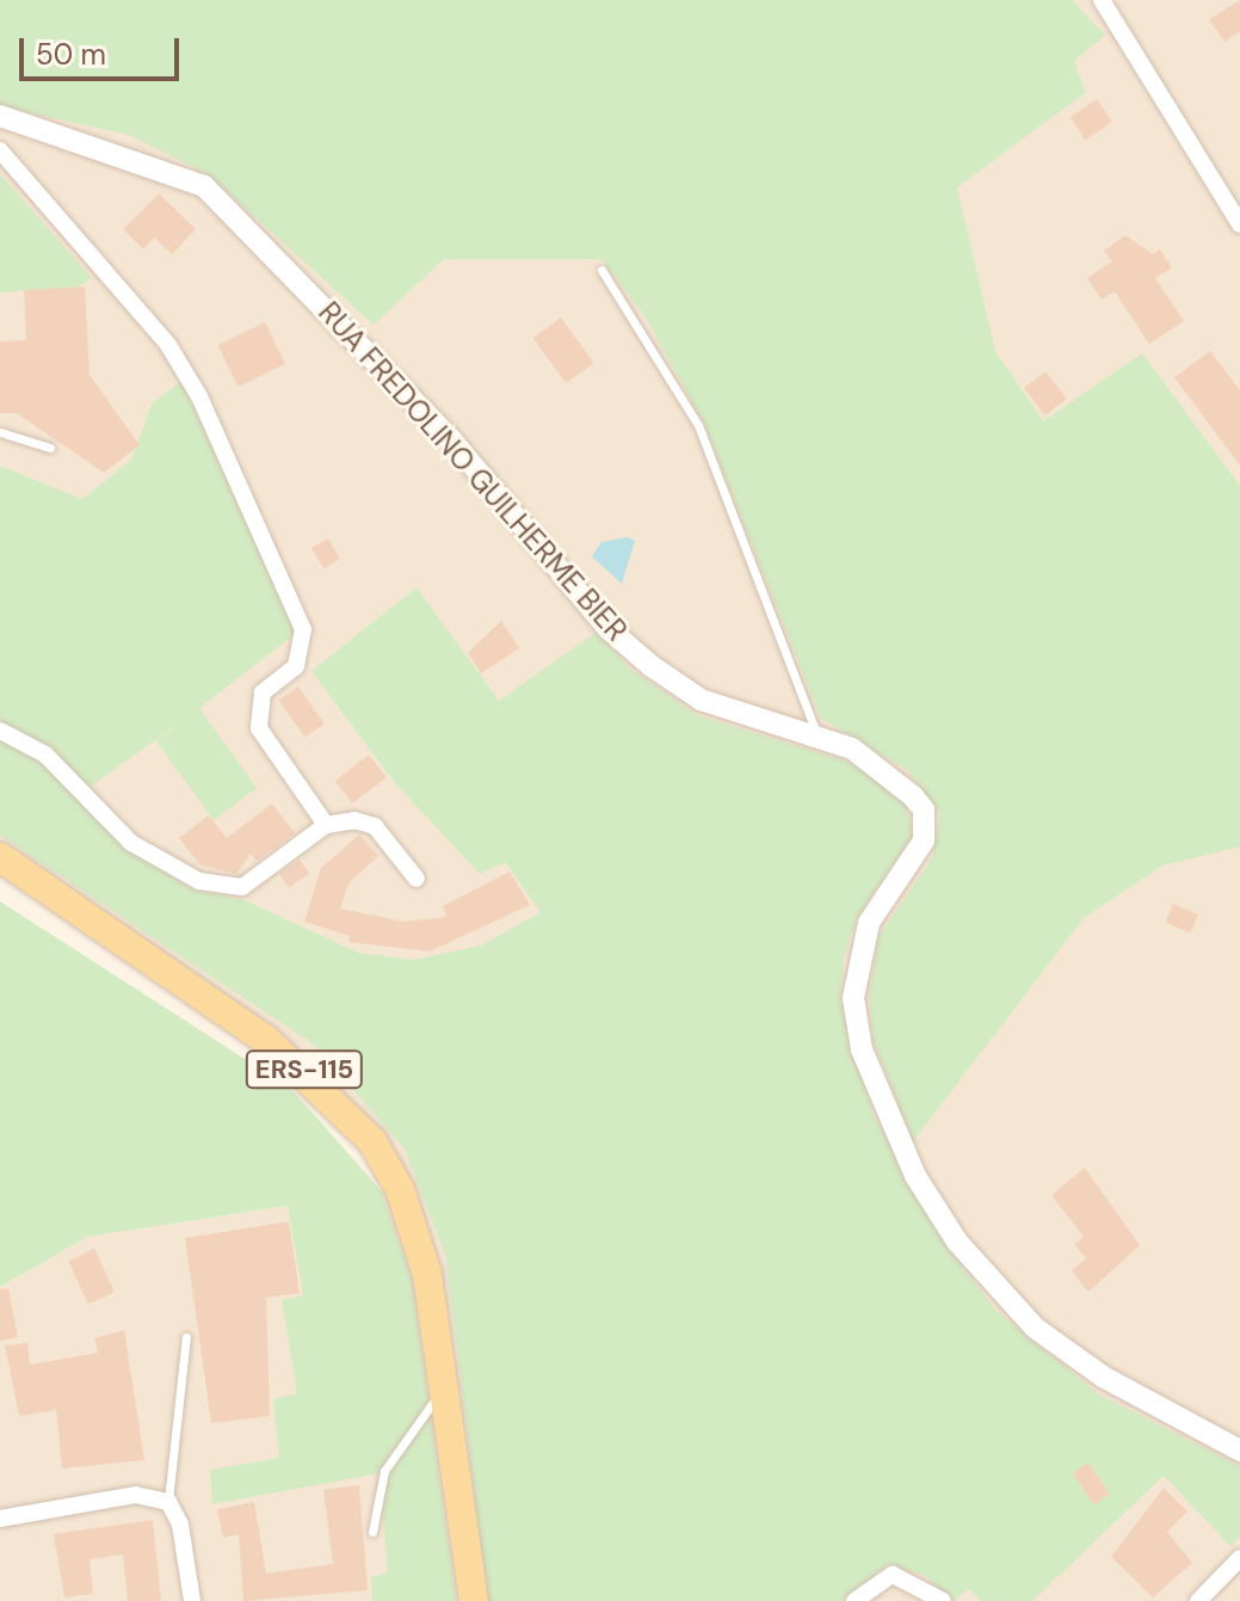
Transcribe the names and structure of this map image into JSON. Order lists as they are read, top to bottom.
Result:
{
  "streets": {
    "main road": ["ERS-115"],
    "street": ["RUA FREDOLINO GUILHERME BIER"]
  },
  "scale_bar": "50 m"
}
